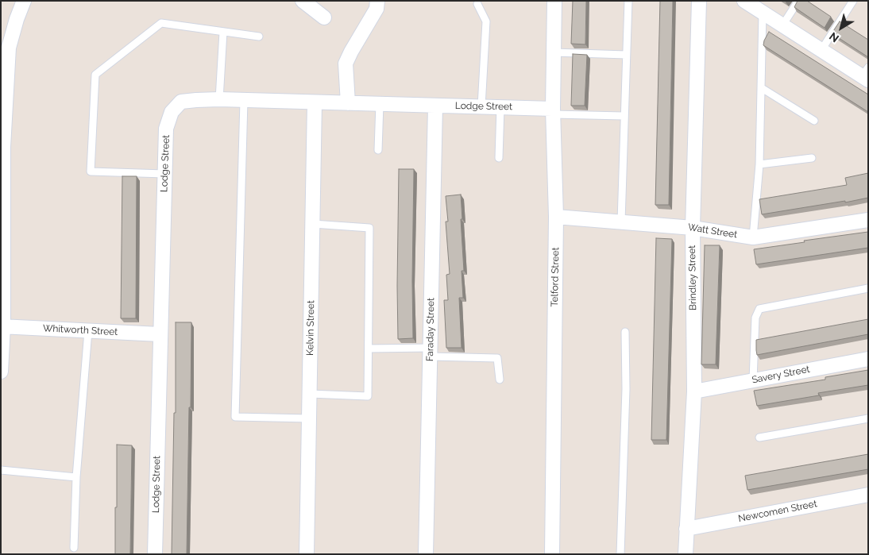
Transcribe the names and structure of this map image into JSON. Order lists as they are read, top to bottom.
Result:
{
  "streets": {
    "street": [
      "Lodge Street",
      "Watt Street",
      "Telford Street",
      "Brindley Street",
      "Kelvin Street",
      "Faraday Street",
      "Whitworth Street",
      "Savery Street",
      "Newcomen Street"
    ]
  },
  "crossings": [
    ["Lodge Street", "Telford Street"],
    ["Lodge Street", "Kelvin Street"],
    ["Lodge Street", "Faraday Street"],
    ["Lodge Street", "Whitworth Street"],
    ["Watt Street", "Telford Street"],
    ["Watt Street", "Brindley Street"],
    ["Brindley Street", "Savery Street"],
    ["Brindley Street", "Newcomen Street"]
  ],
  "north": "bottom left"
}
